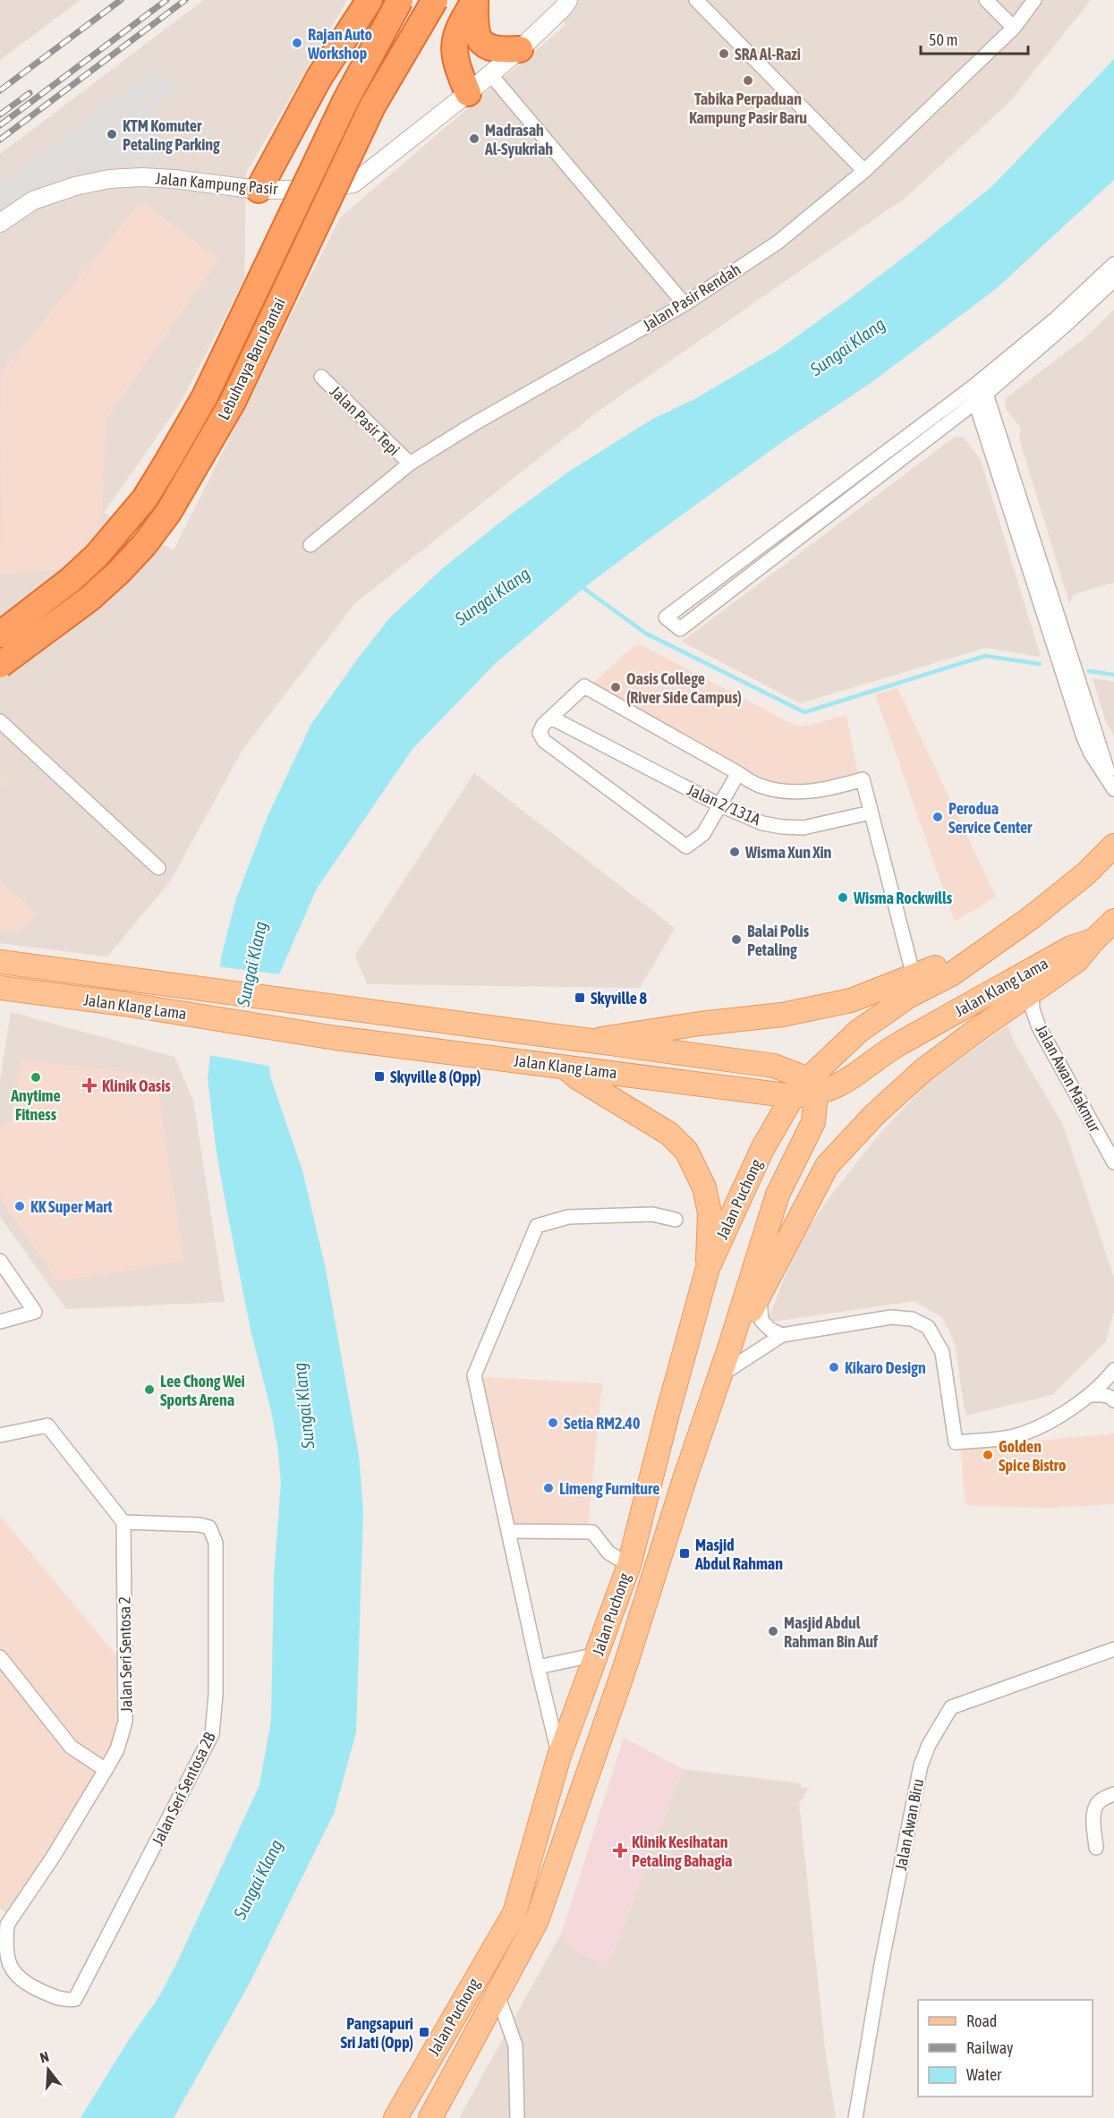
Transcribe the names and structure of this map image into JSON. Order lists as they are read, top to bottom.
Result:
{
  "streets": {
    "highway": ["Lebuhraya Baru Pantai"],
    "main road": ["Jalan Klang Lama", "Jalan Puchong"],
    "street": [
      "Jalan Kampung Pasir",
      "Jalan Pasir Rendah",
      "Jalan Pasir Tepi",
      "Jalan 2/131A",
      "Jalan Awan Makmur",
      "Jalan Seri Sentosa 2",
      "Jalan Seri Sentosa 2B",
      "Jalan Awan Biru"
    ]
  },
  "crossings": [
    ["Jalan Pasir Rendah", "Jalan Pasir Tepi"],
    ["Jalan Klang Lama", "Jalan Puchong"],
    ["Jalan Seri Sentosa 2", "Jalan Seri Sentosa 2B"]
  ],
  "water": ["Sungai Klang"],
  "places": {
    "other": [
      "Rajan Auto Workshop",
      "SRA Al-Razi",
      "Tabika Perpaduan Kampung Pasir Baru",
      "KTM Komuter Petaling Parking",
      "Madrasah Al-Syukriah",
      "Oasis College (River Side Campus)",
      "Perodua Service Center",
      "Wisma Xun Xin",
      "Wisma Rockwills",
      "Balai Polis Petaling",
      "Anytime Fitness",
      "KK Super Mart",
      "Kikaro Design",
      "Lee Chong Wei Sports Arena",
      "Setia RM2.40",
      "Golden Spice Bistro",
      "Limeng Furniture",
      "Masjid Abdul Rahman Bin Auf"
    ],
    "transit": [
      "Skyville 8",
      "Skyville 8 (Opp)",
      "Masjid Abdul Rahman",
      "Pangsapuri Sri Jati (Opp)"
    ],
    "health": ["Klinik Oasis", "Klinik Kesihatan Petaling Bahagia"]
  },
  "legend": ["Road", "Railway", "Water"],
  "scale_bar": "50 m",
  "north": "top"
}
